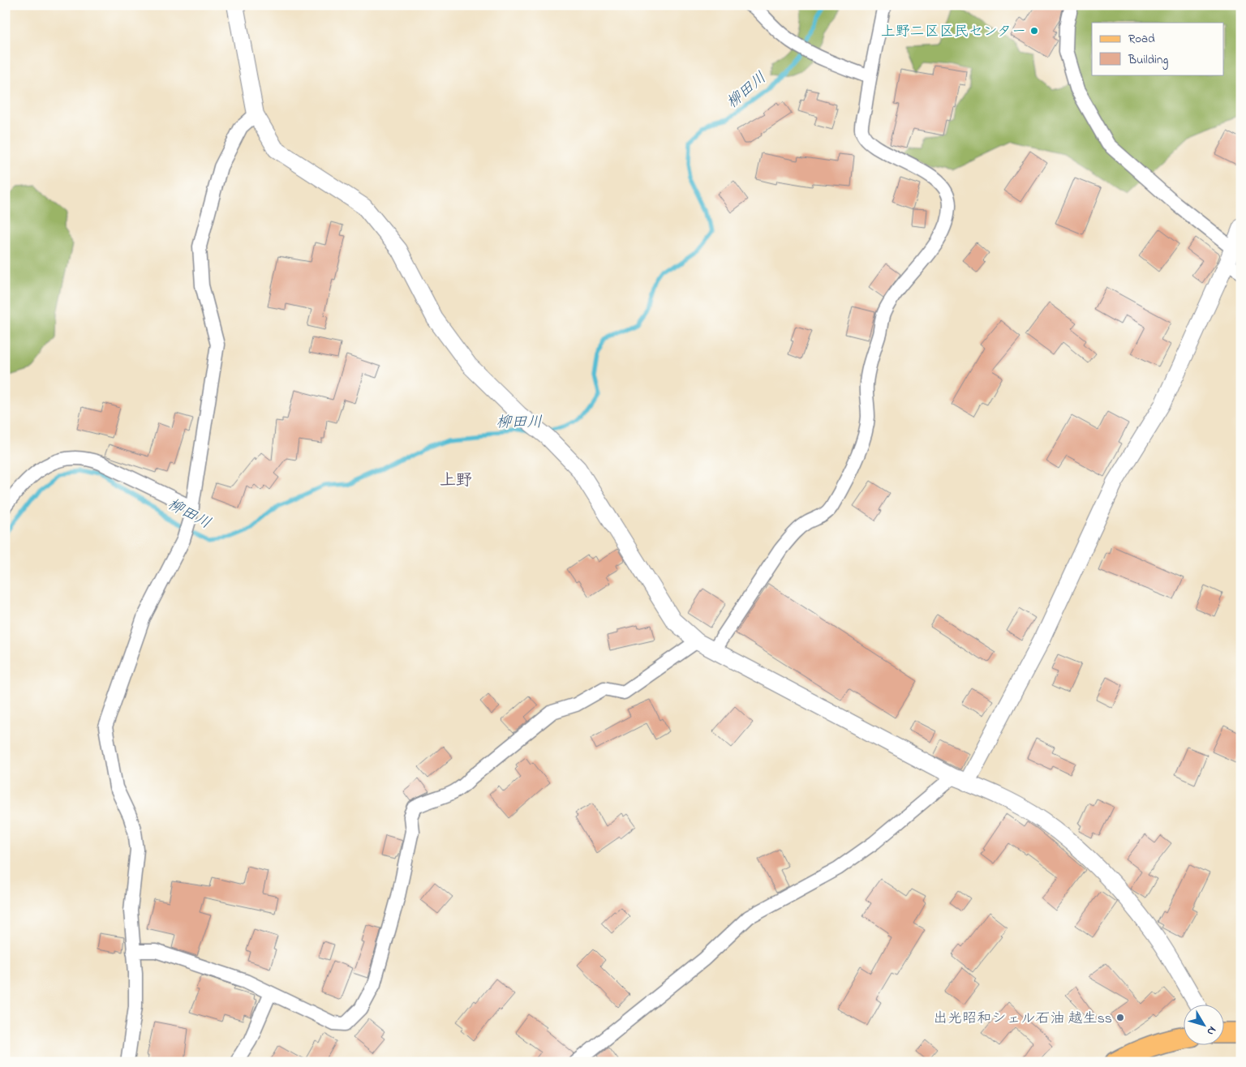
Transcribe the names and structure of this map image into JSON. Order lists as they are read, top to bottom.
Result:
{
  "districts": ["上野"],
  "water": ["柳田川"],
  "places": ["上野二区区民センター", "出光昭和シェル石油 越生ss"],
  "legend": ["Road", "Building"],
  "north": "bottom right"
}
